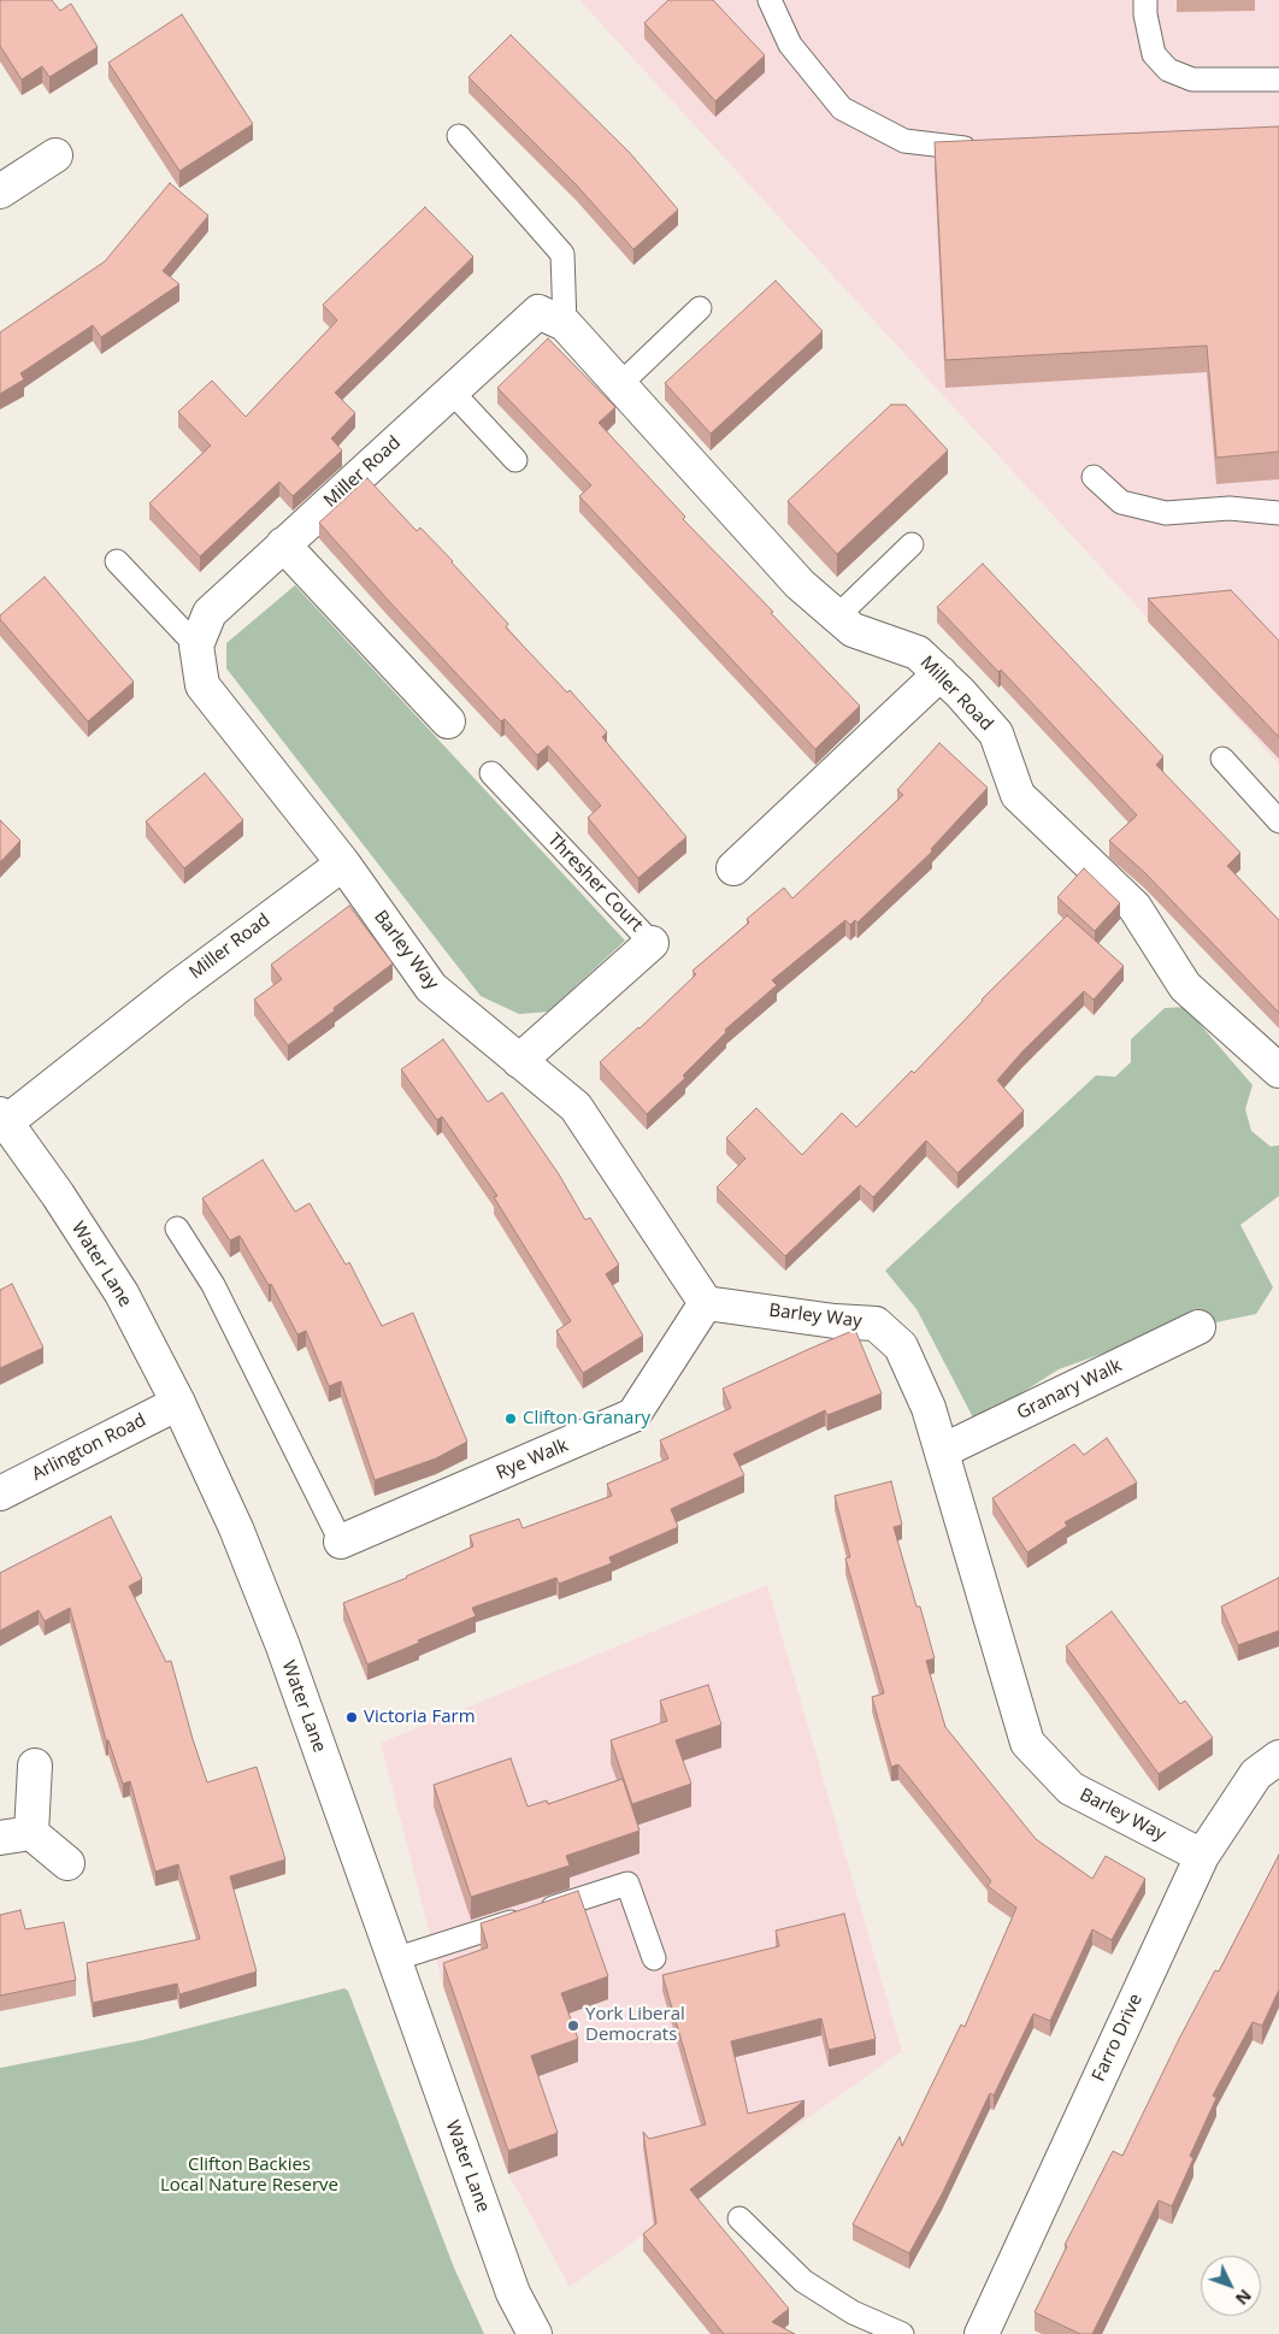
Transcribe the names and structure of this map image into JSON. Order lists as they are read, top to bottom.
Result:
{
  "streets": {
    "street": [
      "Miller Road",
      "Thresher Court",
      "Barley Way",
      "Water Lane",
      "Granary Walk",
      "Arlington Road",
      "Rye Walk",
      "Farro Drive"
    ]
  },
  "crossings": [
    ["Miller Road", "Barley Way"],
    ["Miller Road", "Water Lane"],
    ["Thresher Court", "Barley Way"],
    ["Barley Way", "Granary Walk"],
    ["Barley Way", "Rye Walk"],
    ["Barley Way", "Farro Drive"],
    ["Water Lane", "Arlington Road"]
  ],
  "parks": ["Clifton Backies Local Nature Reserve"],
  "places": ["Clifton Granary", "Victoria Farm", "York Liberal Democrats"],
  "north": "bottom right"
}
